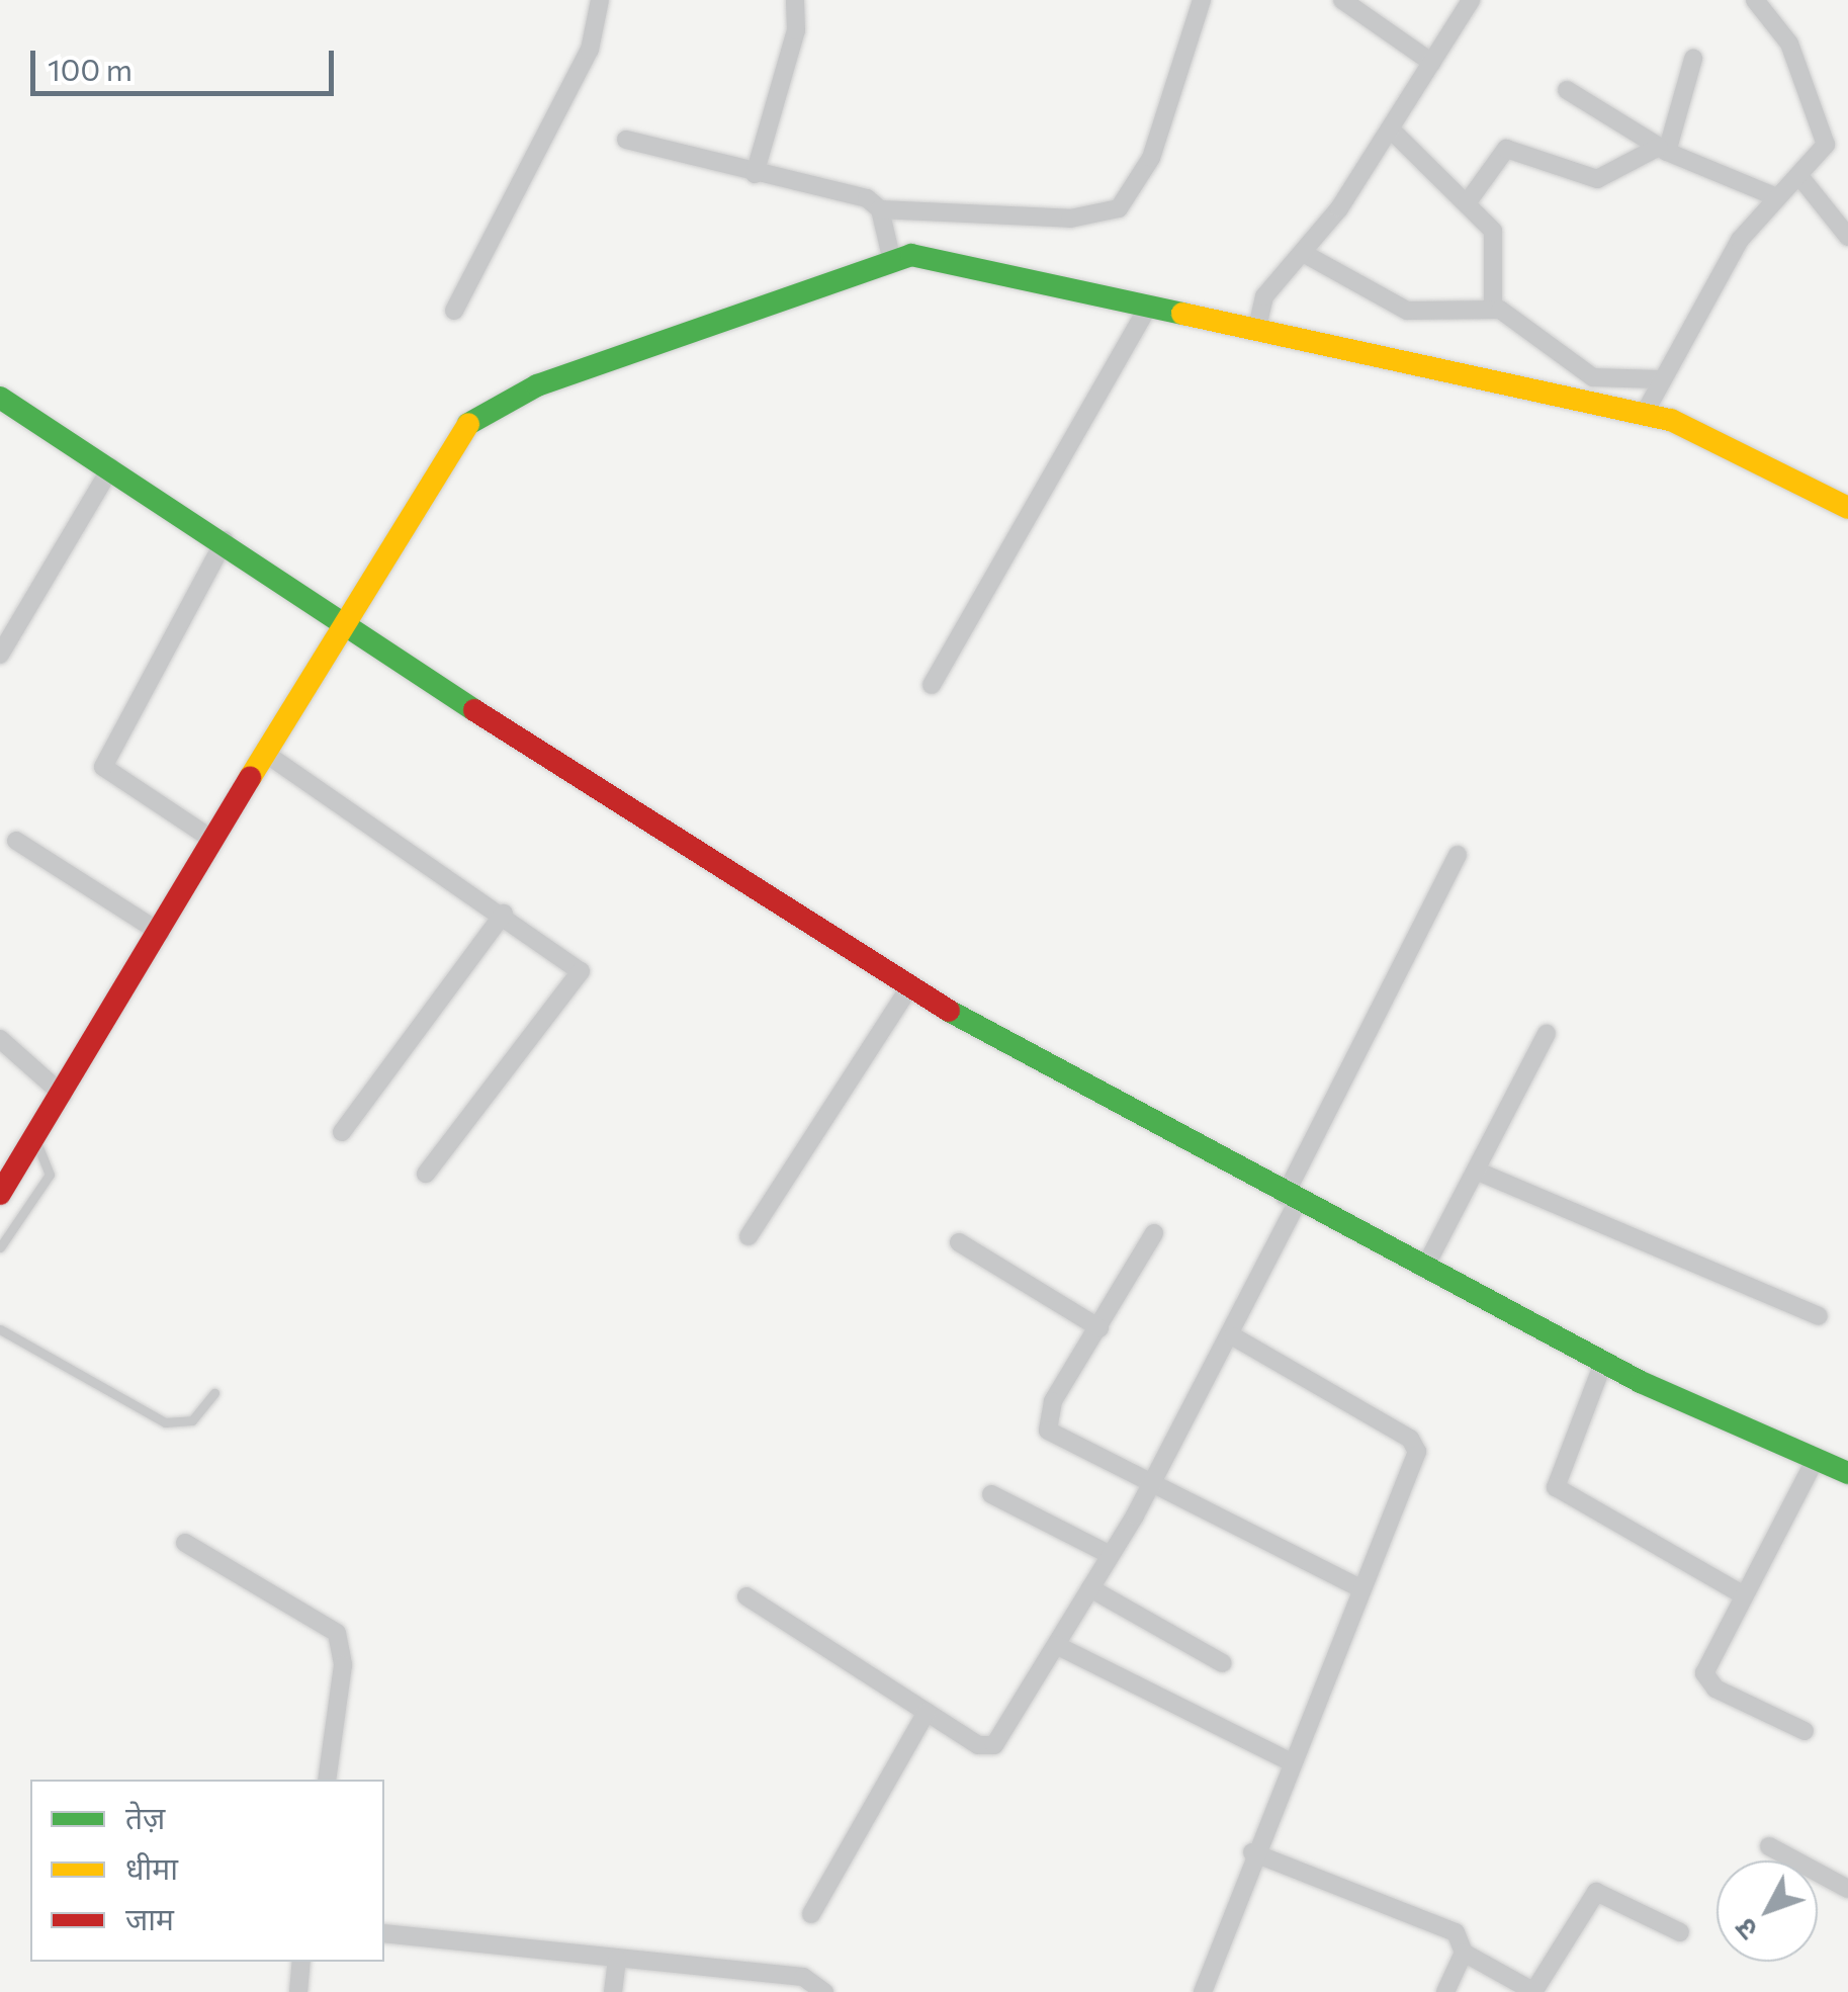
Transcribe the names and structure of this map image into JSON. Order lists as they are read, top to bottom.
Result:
{
  "legend": ["तेज़", "धीमा", "जाम"],
  "scale_bar": "100 m",
  "north": "bottom left"
}
